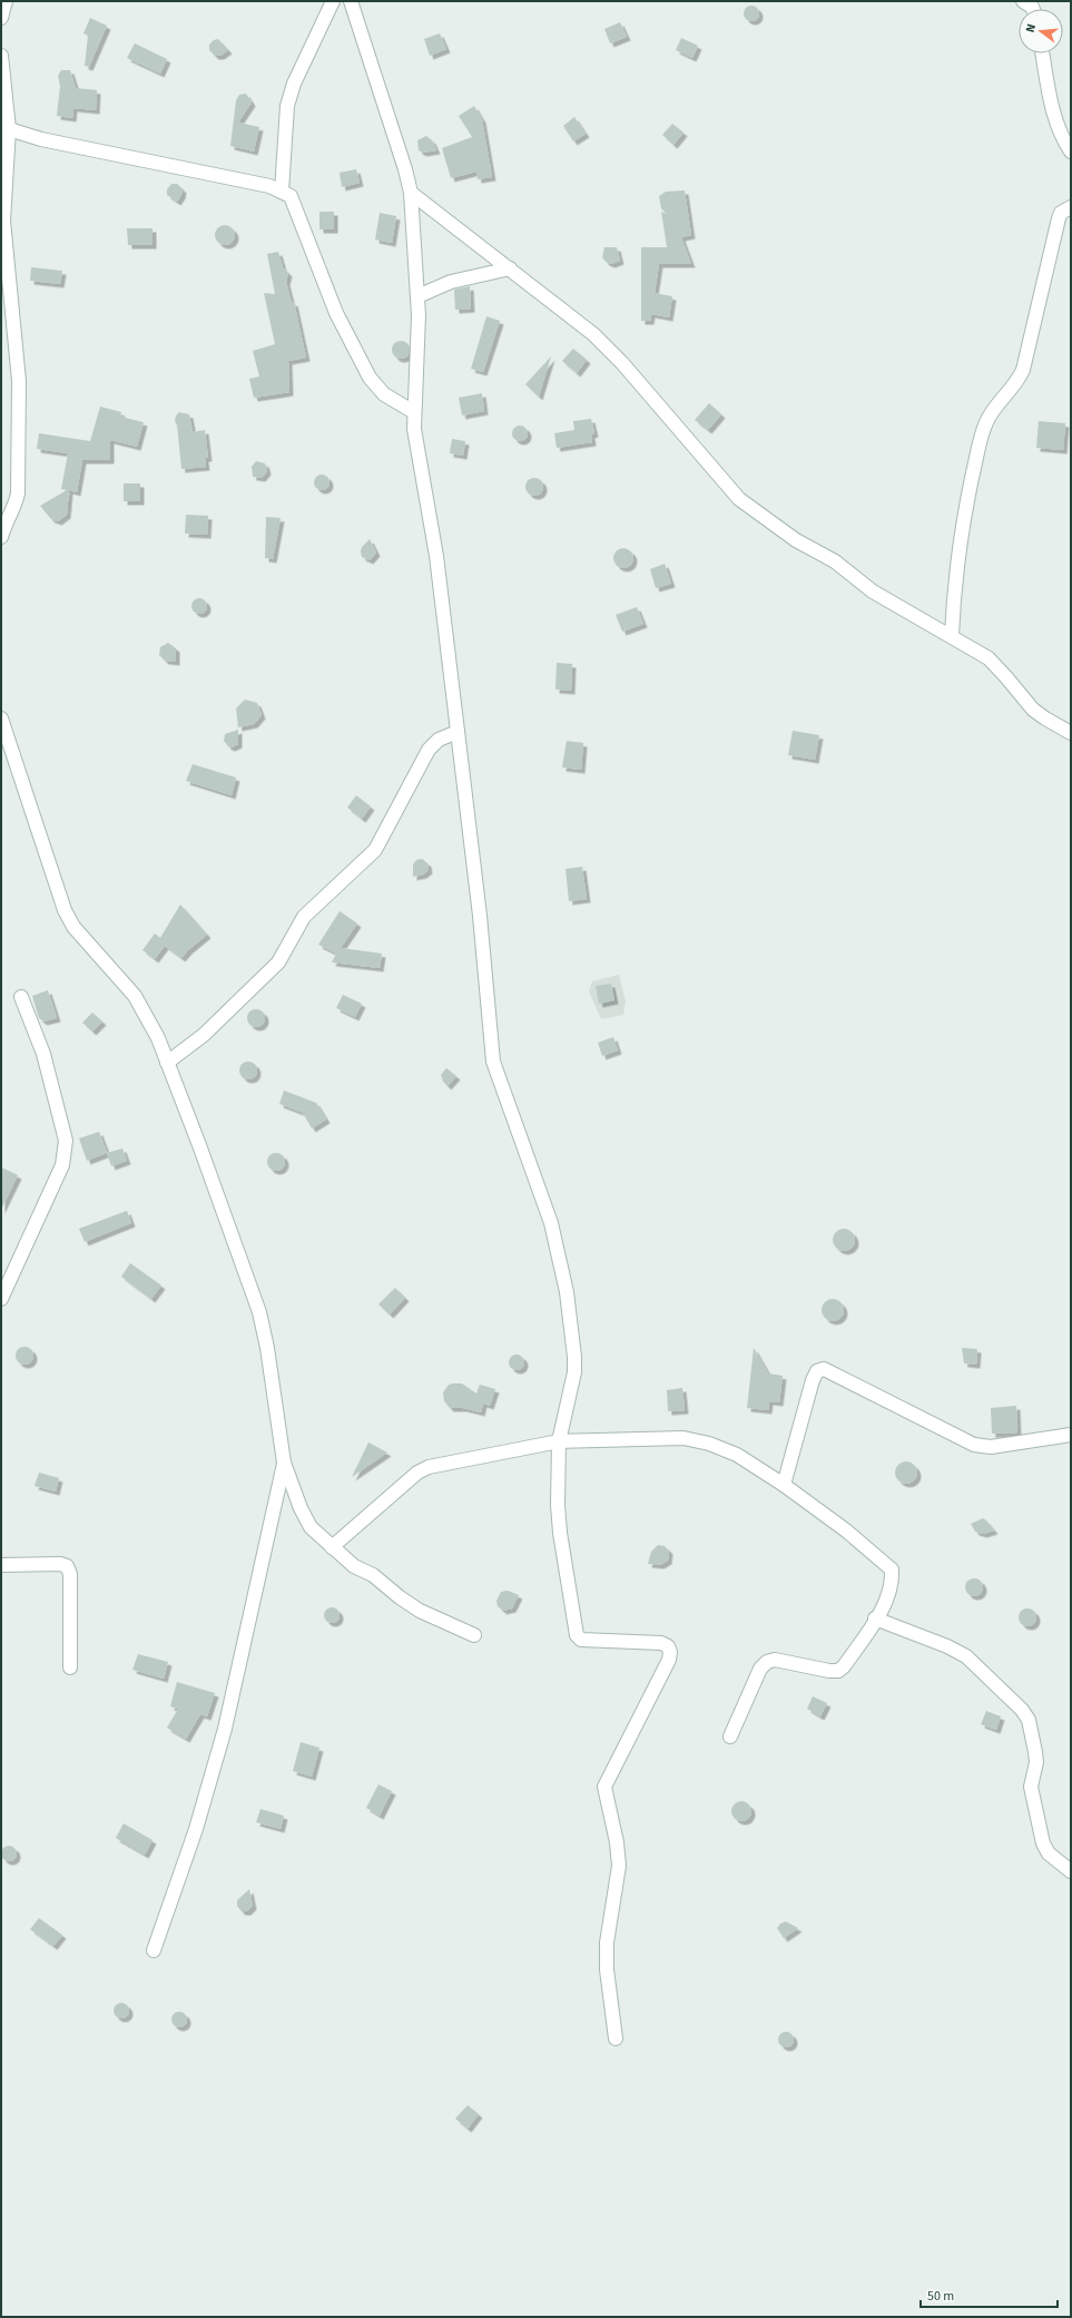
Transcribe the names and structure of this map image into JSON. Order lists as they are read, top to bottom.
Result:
{
  "scale_bar": "50 m",
  "north": "left"
}
